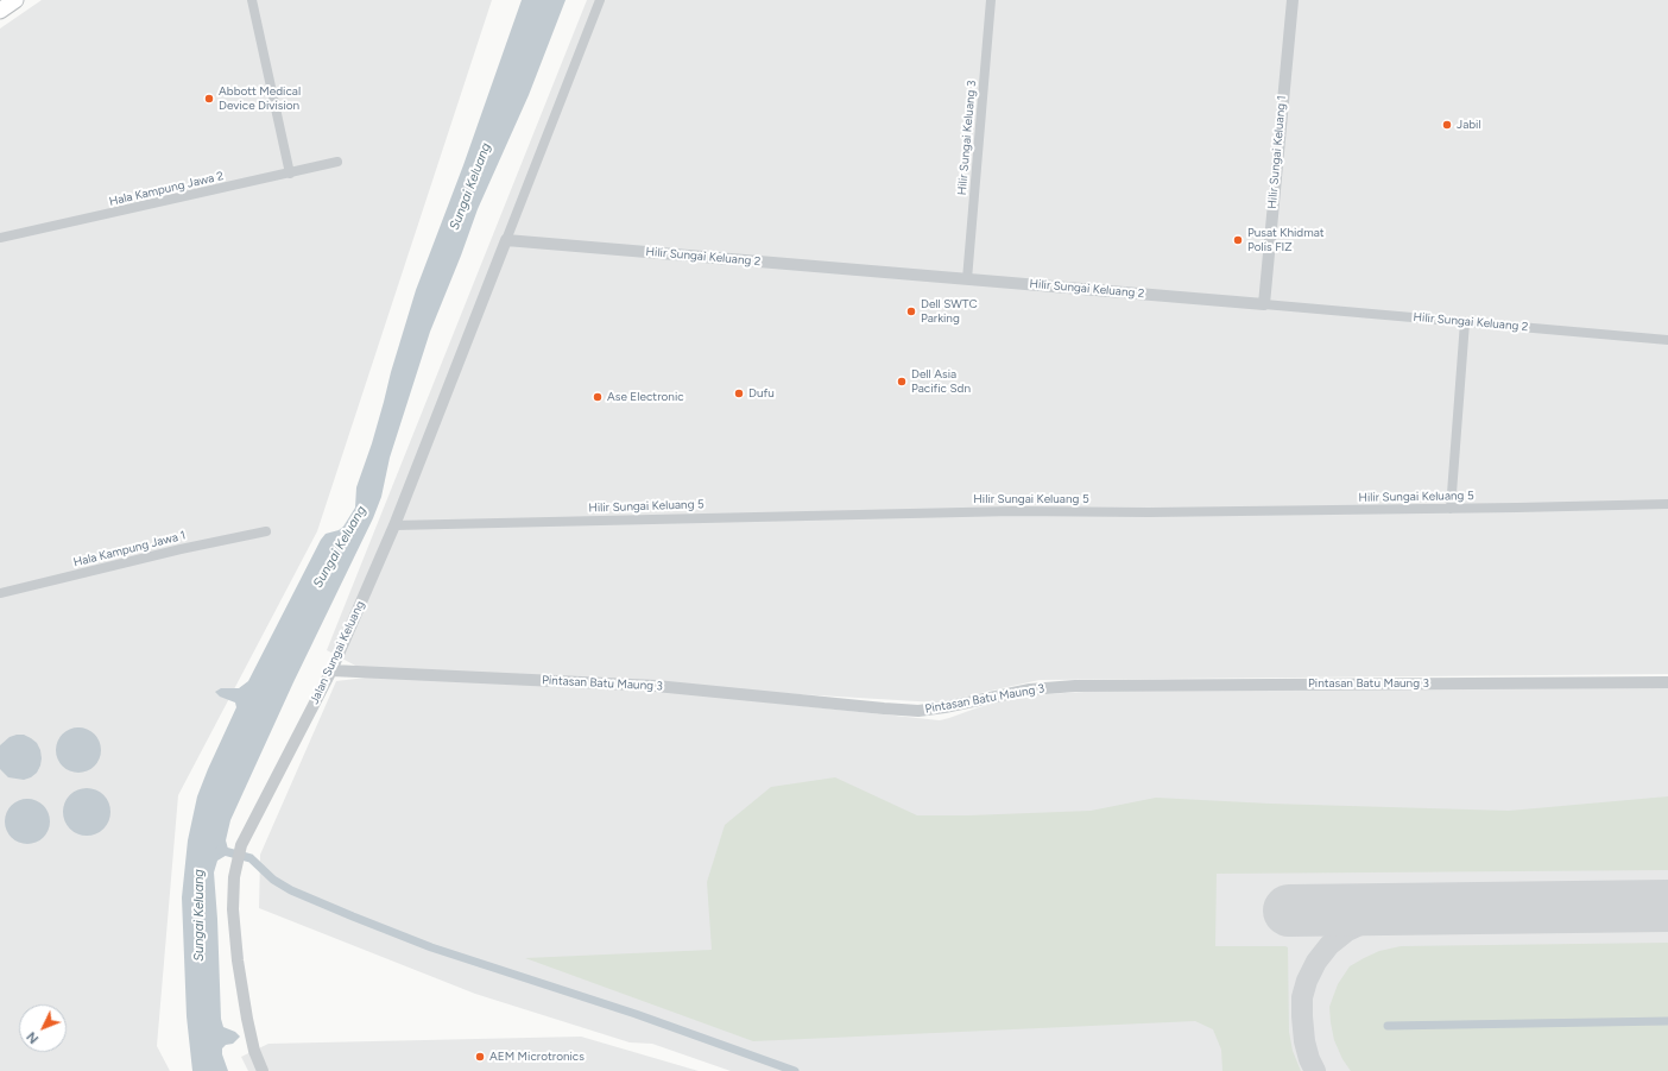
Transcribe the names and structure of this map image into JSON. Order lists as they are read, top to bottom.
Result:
{
  "streets": {
    "street": [
      "Hilir Sungai Keluang 3",
      "Hilir Sungai Keluang 1",
      "Hala Kampung Jawa 2",
      "Hilir Sungai Keluang 2",
      "Hilir Sungai Keluang 5",
      "Hala Kampung Jawa 1",
      "Jalan Sungai Keluang",
      "Pintasan Batu Maung 3"
    ]
  },
  "crossings": [
    ["Hilir Sungai Keluang 3", "Hilir Sungai Keluang 2"],
    ["Hilir Sungai Keluang 1", "Hilir Sungai Keluang 2"],
    ["Hilir Sungai Keluang 2", "Jalan Sungai Keluang"],
    ["Hilir Sungai Keluang 5", "Jalan Sungai Keluang"],
    ["Jalan Sungai Keluang", "Pintasan Batu Maung 3"]
  ],
  "water": ["Sungai Keluang"],
  "places": [
    "Abbott Medical Device Division",
    "Jabil",
    "Pusat Khidmat Polis FIZ",
    "Dell SWTC Parking",
    "Dell Asia Pacific Sdn",
    "Dufu",
    "Ase Electronic",
    "AEM Microtronics"
  ],
  "north": "bottom left"
}
